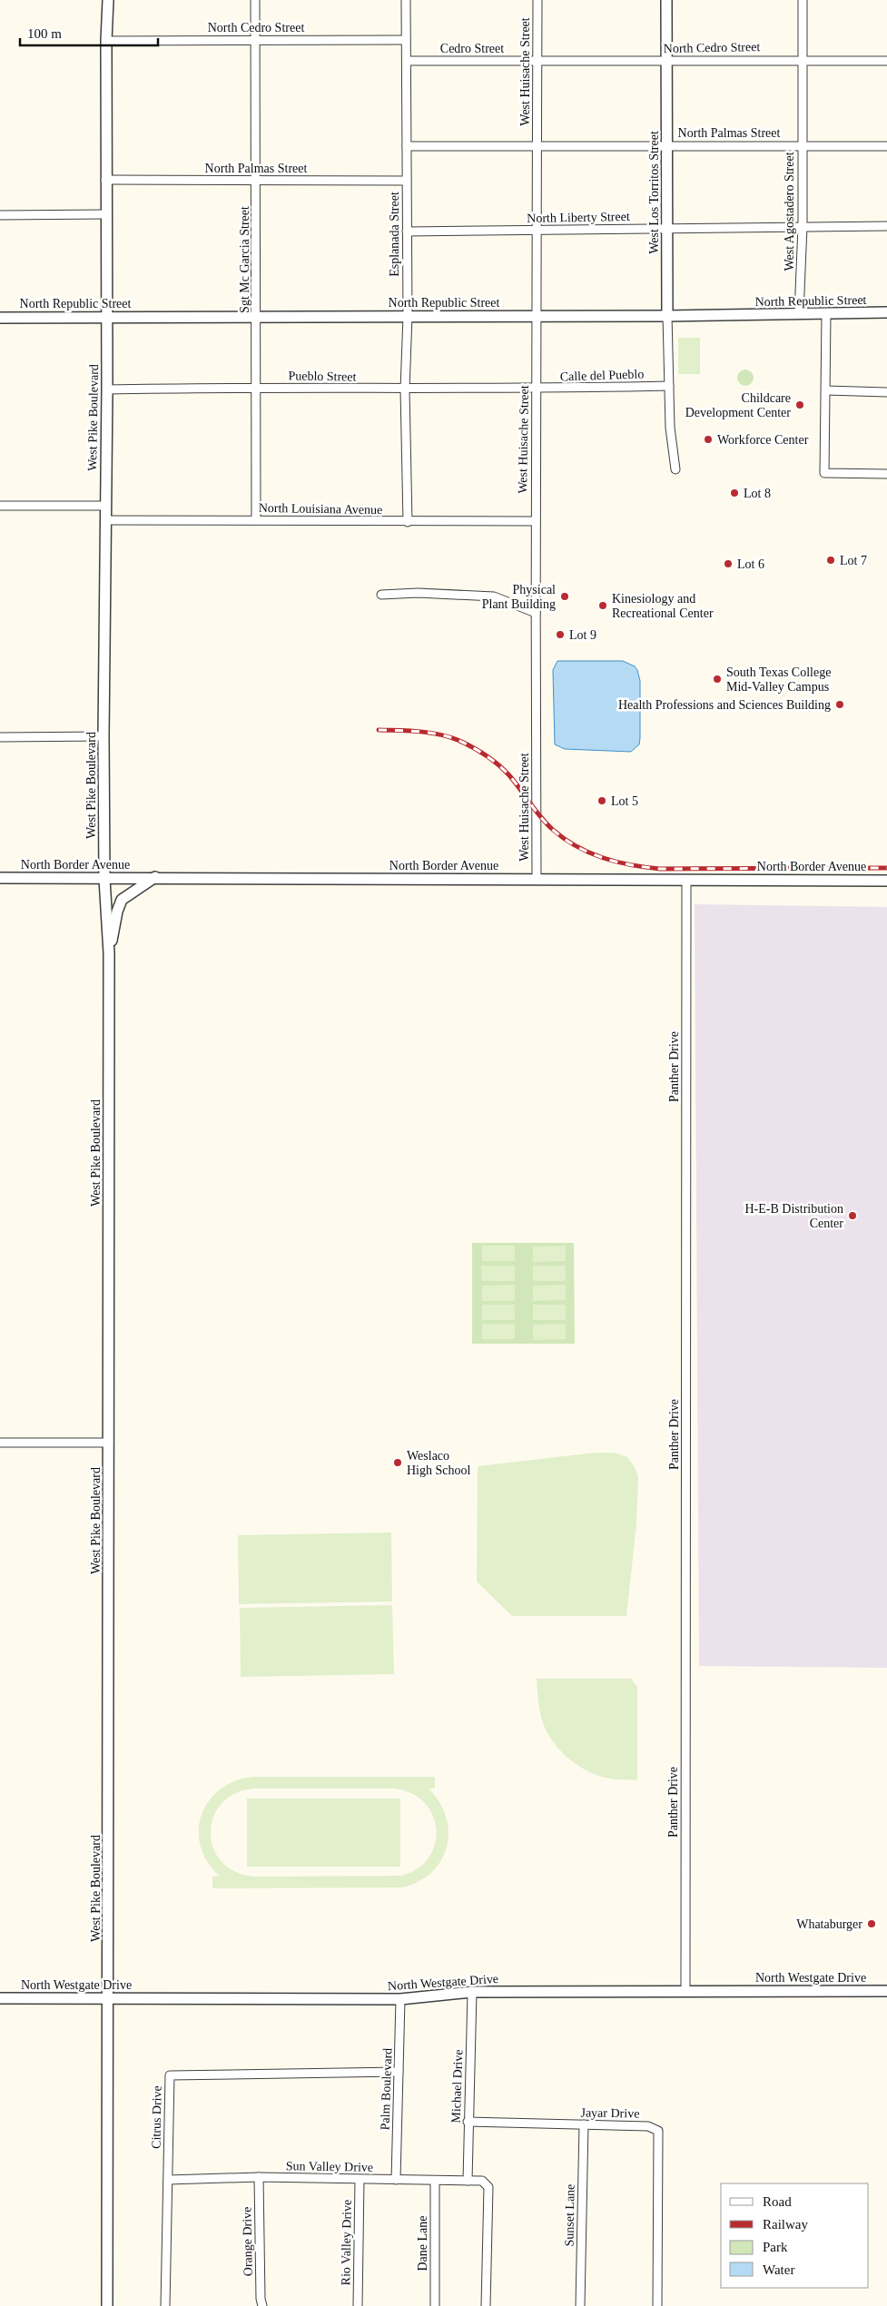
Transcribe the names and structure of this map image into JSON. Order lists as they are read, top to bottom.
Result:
{
  "streets": {
    "street": [
      "North Cedro Street",
      "Cedro Street",
      "West Huisache Street",
      "North Palmas Street",
      "West Los Torritos Street",
      "West Agostadero Street",
      "North Liberty Street",
      "Esplanada Street",
      "Sgt Mc Garcia Street",
      "North Republic Street",
      "Calle del Pueblo",
      "Pueblo Street",
      "West Pike Boulevard",
      "North Louisiana Avenue",
      "North Border Avenue",
      "Panther Drive",
      "North Westgate Drive",
      "Michael Drive",
      "Palm Boulevard",
      "Jayar Drive",
      "Citrus Drive",
      "Sun Valley Drive",
      "Sunset Lane",
      "Orange Drive",
      "Rio Valley Drive",
      "Dane Lane"
    ]
  },
  "crossings": [
    ["North Cedro Street", "Cedro Street"],
    ["North Cedro Street", "West Huisache Street"],
    ["North Cedro Street", "West Los Torritos Street"],
    ["North Cedro Street", "West Agostadero Street"],
    ["North Cedro Street", "Esplanada Street"],
    ["North Cedro Street", "Sgt Mc Garcia Street"],
    ["North Cedro Street", "West Pike Boulevard"],
    ["Cedro Street", "West Huisache Street"],
    ["Cedro Street", "Esplanada Street"],
    ["West Huisache Street", "North Palmas Street"],
    ["West Huisache Street", "North Liberty Street"],
    ["West Huisache Street", "North Republic Street"],
    ["West Huisache Street", "Calle del Pueblo"],
    ["West Huisache Street", "Pueblo Street"],
    ["West Huisache Street", "North Louisiana Avenue"],
    ["West Huisache Street", "North Border Avenue"],
    ["North Palmas Street", "West Los Torritos Street"],
    ["North Palmas Street", "West Agostadero Street"],
    ["North Palmas Street", "Esplanada Street"],
    ["North Palmas Street", "Sgt Mc Garcia Street"],
    ["North Palmas Street", "West Pike Boulevard"],
    ["West Los Torritos Street", "North Liberty Street"],
    ["West Los Torritos Street", "North Republic Street"],
    ["West Los Torritos Street", "Calle del Pueblo"],
    ["West Agostadero Street", "North Liberty Street"],
    ["West Agostadero Street", "North Republic Street"],
    ["North Liberty Street", "Esplanada Street"],
    ["Esplanada Street", "North Republic Street"],
    ["Esplanada Street", "Pueblo Street"],
    ["Esplanada Street", "North Louisiana Avenue"],
    ["Sgt Mc Garcia Street", "North Republic Street"],
    ["Sgt Mc Garcia Street", "Pueblo Street"],
    ["Sgt Mc Garcia Street", "North Louisiana Avenue"],
    ["North Republic Street", "West Pike Boulevard"],
    ["Calle del Pueblo", "Pueblo Street"],
    ["Pueblo Street", "West Pike Boulevard"],
    ["West Pike Boulevard", "North Louisiana Avenue"],
    ["West Pike Boulevard", "North Border Avenue"],
    ["West Pike Boulevard", "North Westgate Drive"],
    ["North Border Avenue", "Panther Drive"],
    ["Panther Drive", "North Westgate Drive"],
    ["North Westgate Drive", "Michael Drive"],
    ["North Westgate Drive", "Palm Boulevard"],
    ["Michael Drive", "Jayar Drive"],
    ["Michael Drive", "Sun Valley Drive"],
    ["Palm Boulevard", "Citrus Drive"],
    ["Palm Boulevard", "Sun Valley Drive"],
    ["Jayar Drive", "Sunset Lane"],
    ["Citrus Drive", "Sun Valley Drive"],
    ["Sun Valley Drive", "Orange Drive"],
    ["Sun Valley Drive", "Rio Valley Drive"],
    ["Sun Valley Drive", "Dane Lane"]
  ],
  "places": [
    "Childcare Development Center",
    "Workforce Center",
    "Lot 8",
    "Lot 7",
    "Lot 6",
    "Physical Plant Building",
    "Kinesiology and Recreational Center",
    "Lot 9",
    "South Texas College Mid-Valley Campus",
    "Health Professions and Sciences Building",
    "Lot 5",
    "H-E-B Distribution Center",
    "Weslaco High School",
    "Whataburger"
  ],
  "legend": [
    "Road",
    "Railway",
    "Park",
    "Water"
  ],
  "scale_bar": "100 m"
}
